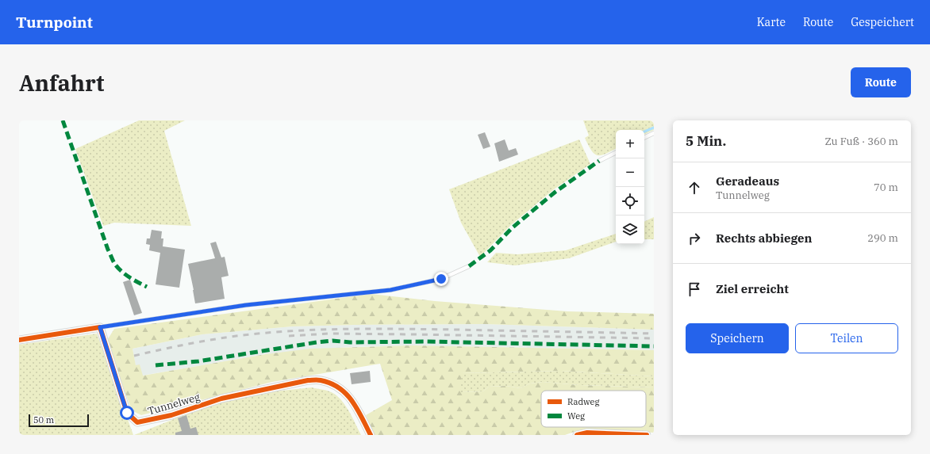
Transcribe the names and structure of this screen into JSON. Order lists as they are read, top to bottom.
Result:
{
  "streets": {
    "street": ["Tunnelweg"]
  },
  "legend": ["Radweg", "Weg"],
  "scale_bar": "50 m",
  "page": {
    "header": "Turnpoint",
    "nav": ["Karte", "Route", "Gespeichert"],
    "buttons": [
      "Route",
      ["Speichern", "Teilen"]
    ],
    "title": "Anfahrt",
    "heading": ["5 Min.", "Zu Fuß · 360 m"],
    "map_buttons": ["+", "−"],
    "list": [
      ["Geradeaus", "Tunnelweg", "70 m"],
      ["Rechts abbiegen", "290 m"],
      "Ziel erreicht"
    ],
    "scale": "50 m"
  }
}
